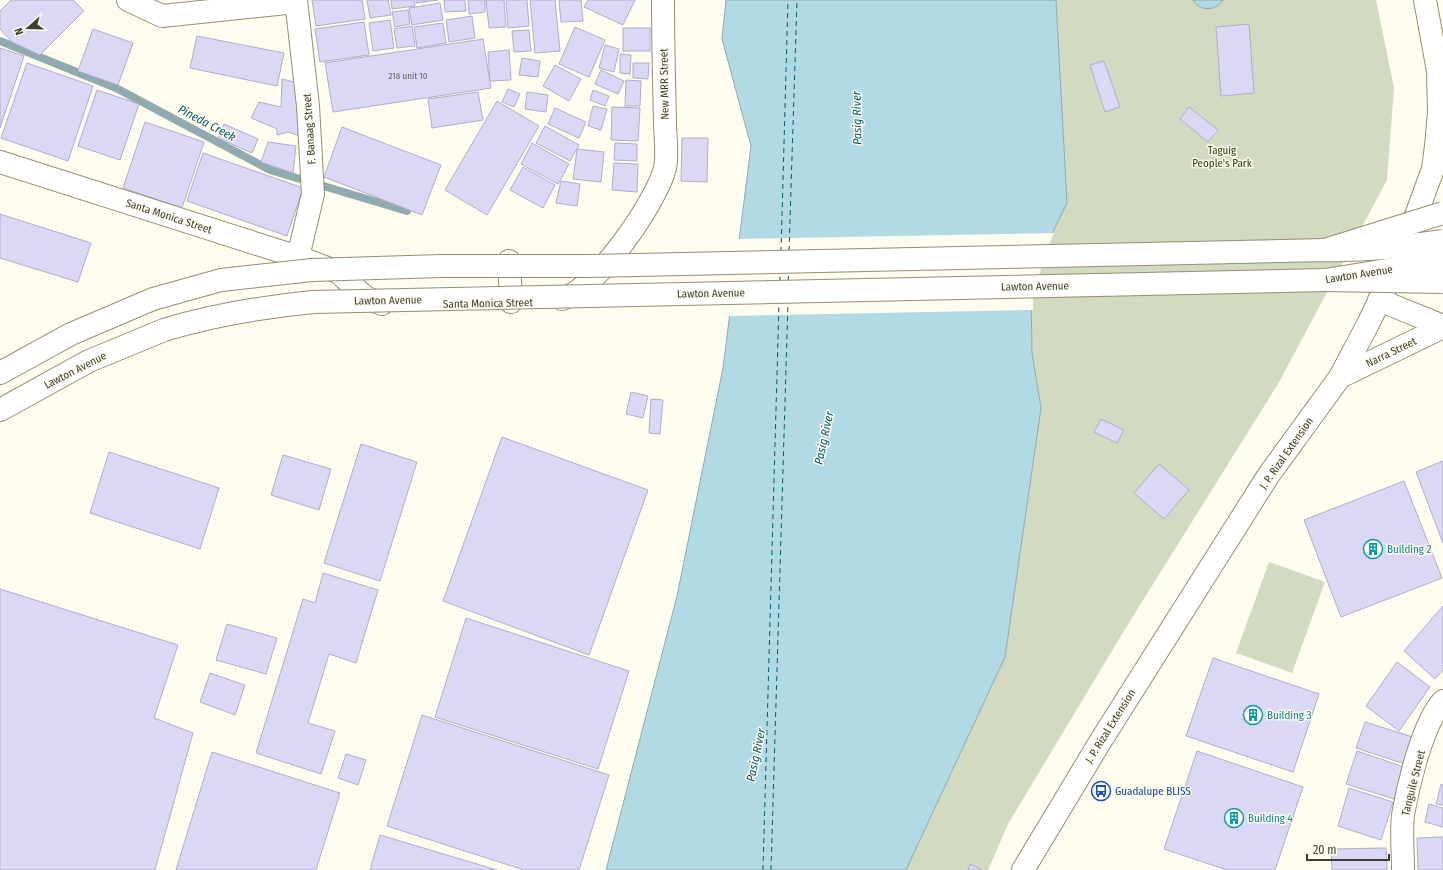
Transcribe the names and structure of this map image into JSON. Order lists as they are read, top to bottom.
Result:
{
  "streets": {
    "main road": [
      "New MRR Street",
      "F. Banaag Street",
      "Santa Monica Street",
      "Lawton Avenue",
      "Narra Street",
      "J. P. Rizal Extension",
      "Tanguile Street"
    ]
  },
  "crossings": [
    ["New MRR Street", "Santa Monica Street"],
    ["F. Banaag Street", "Santa Monica Street"],
    ["Lawton Avenue", "J. P. Rizal Extension"],
    ["Narra Street", "J. P. Rizal Extension"]
  ],
  "water": ["Pasig River", "Pineda Creek"],
  "parks": ["Taguig People's Park"],
  "places": {
    "building": ["Building 2", "Building 3", "Building 4"],
    "bus stop": ["Guadalupe BLISS"]
  },
  "house_numbers": ["218 unit 10"],
  "scale_bar": "20 m",
  "north": "left"
}
